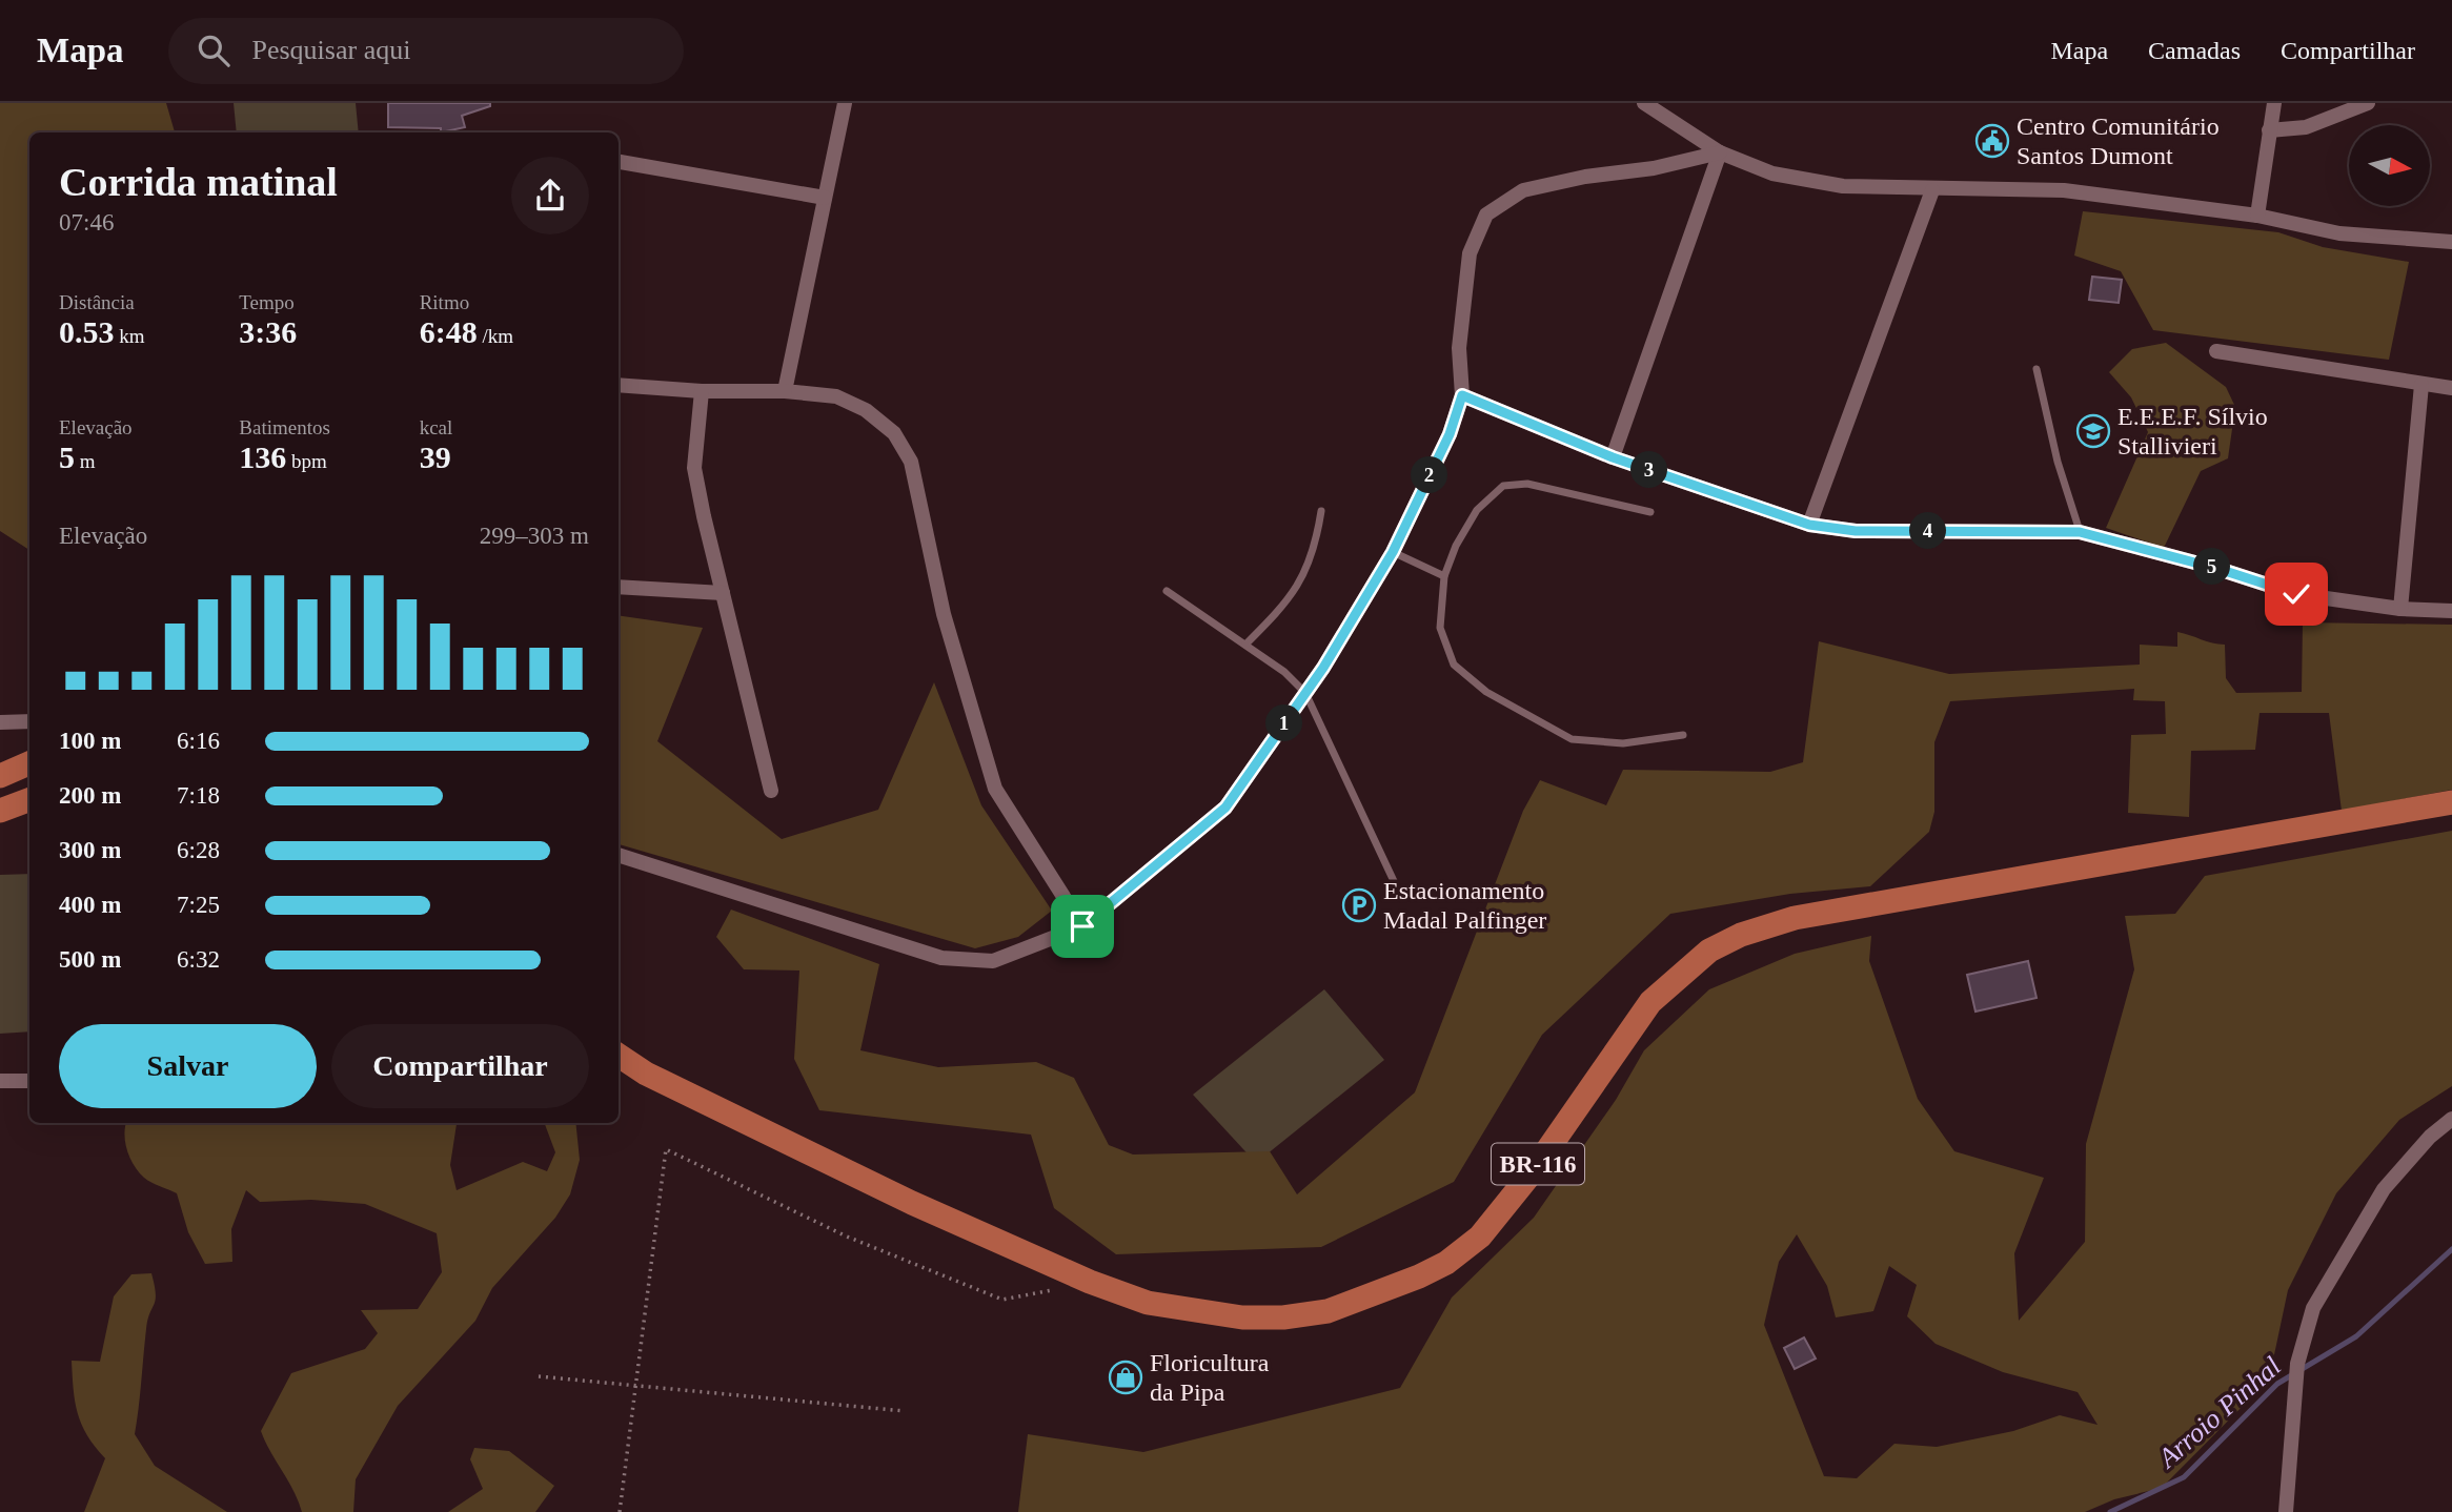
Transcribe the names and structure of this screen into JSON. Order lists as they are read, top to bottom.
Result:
{
  "streets": {
    "main road": ["BR-116"]
  },
  "water": ["Arroio Pinhal"],
  "places": {
    "public building": ["Centro Comunitário Santos Dumont"],
    "school or university": ["E.E.E.F. Sílvio Stallivieri"],
    "parking": ["Estacionamento Madal Palfinger"],
    "shop": ["Floricultura da Pipa"]
  },
  "north": "right",
  "page": {
    "header": "Mapa",
    "search": "Pesquisar aqui",
    "nav": ["Mapa", "Camadas", "Compartilhar"],
    "heading": ["Corrida matinal", "07:46"],
    "stats": [
      ["Distância", "0.53 km"],
      ["Tempo", "3:36"],
      ["Ritmo", "6:48 /km"],
      ["Elevação", "5 m"],
      ["Batimentos", "136 bpm"],
      ["kcal", "39"]
    ],
    "pins": [
      "3",
      "2",
      "4",
      "5",
      "1"
    ],
    "chart": ["Elevação", "299–303 m"],
    "list": [
      {
        "name": "100 m",
        "note": "6:16"
      },
      {
        "name": "200 m",
        "note": "7:18"
      },
      {
        "name": "300 m",
        "note": "6:28"
      },
      {
        "name": "400 m",
        "note": "7:25"
      },
      {
        "name": "500 m",
        "note": "6:32"
      }
    ],
    "buttons": ["Salvar", "Compartilhar"]
  }
}
